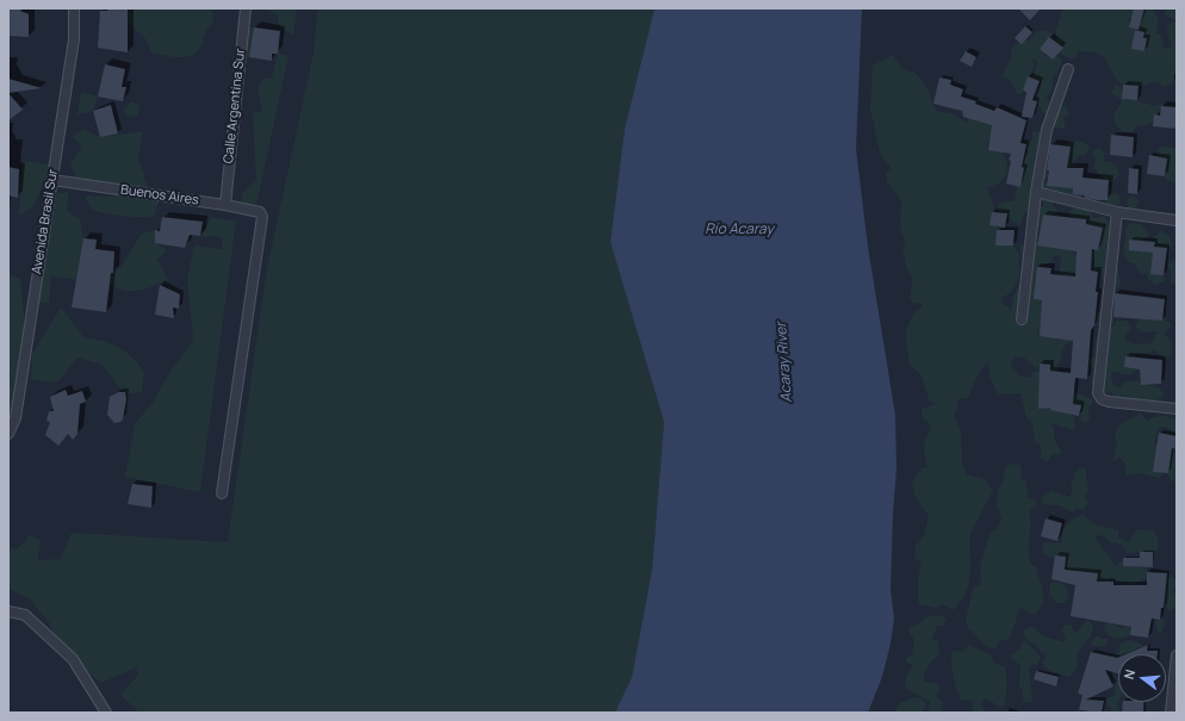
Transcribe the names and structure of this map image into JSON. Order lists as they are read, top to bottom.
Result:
{
  "streets": {
    "street": ["Calle Argentina Sur", "Buenos Aires", "Avenida Brasil Sur"]
  },
  "crossings": [
    ["Calle Argentina Sur", "Buenos Aires"],
    ["Buenos Aires", "Avenida Brasil Sur"]
  ],
  "water": ["Río Acaray", "Acaray River"],
  "north": "left"
}
